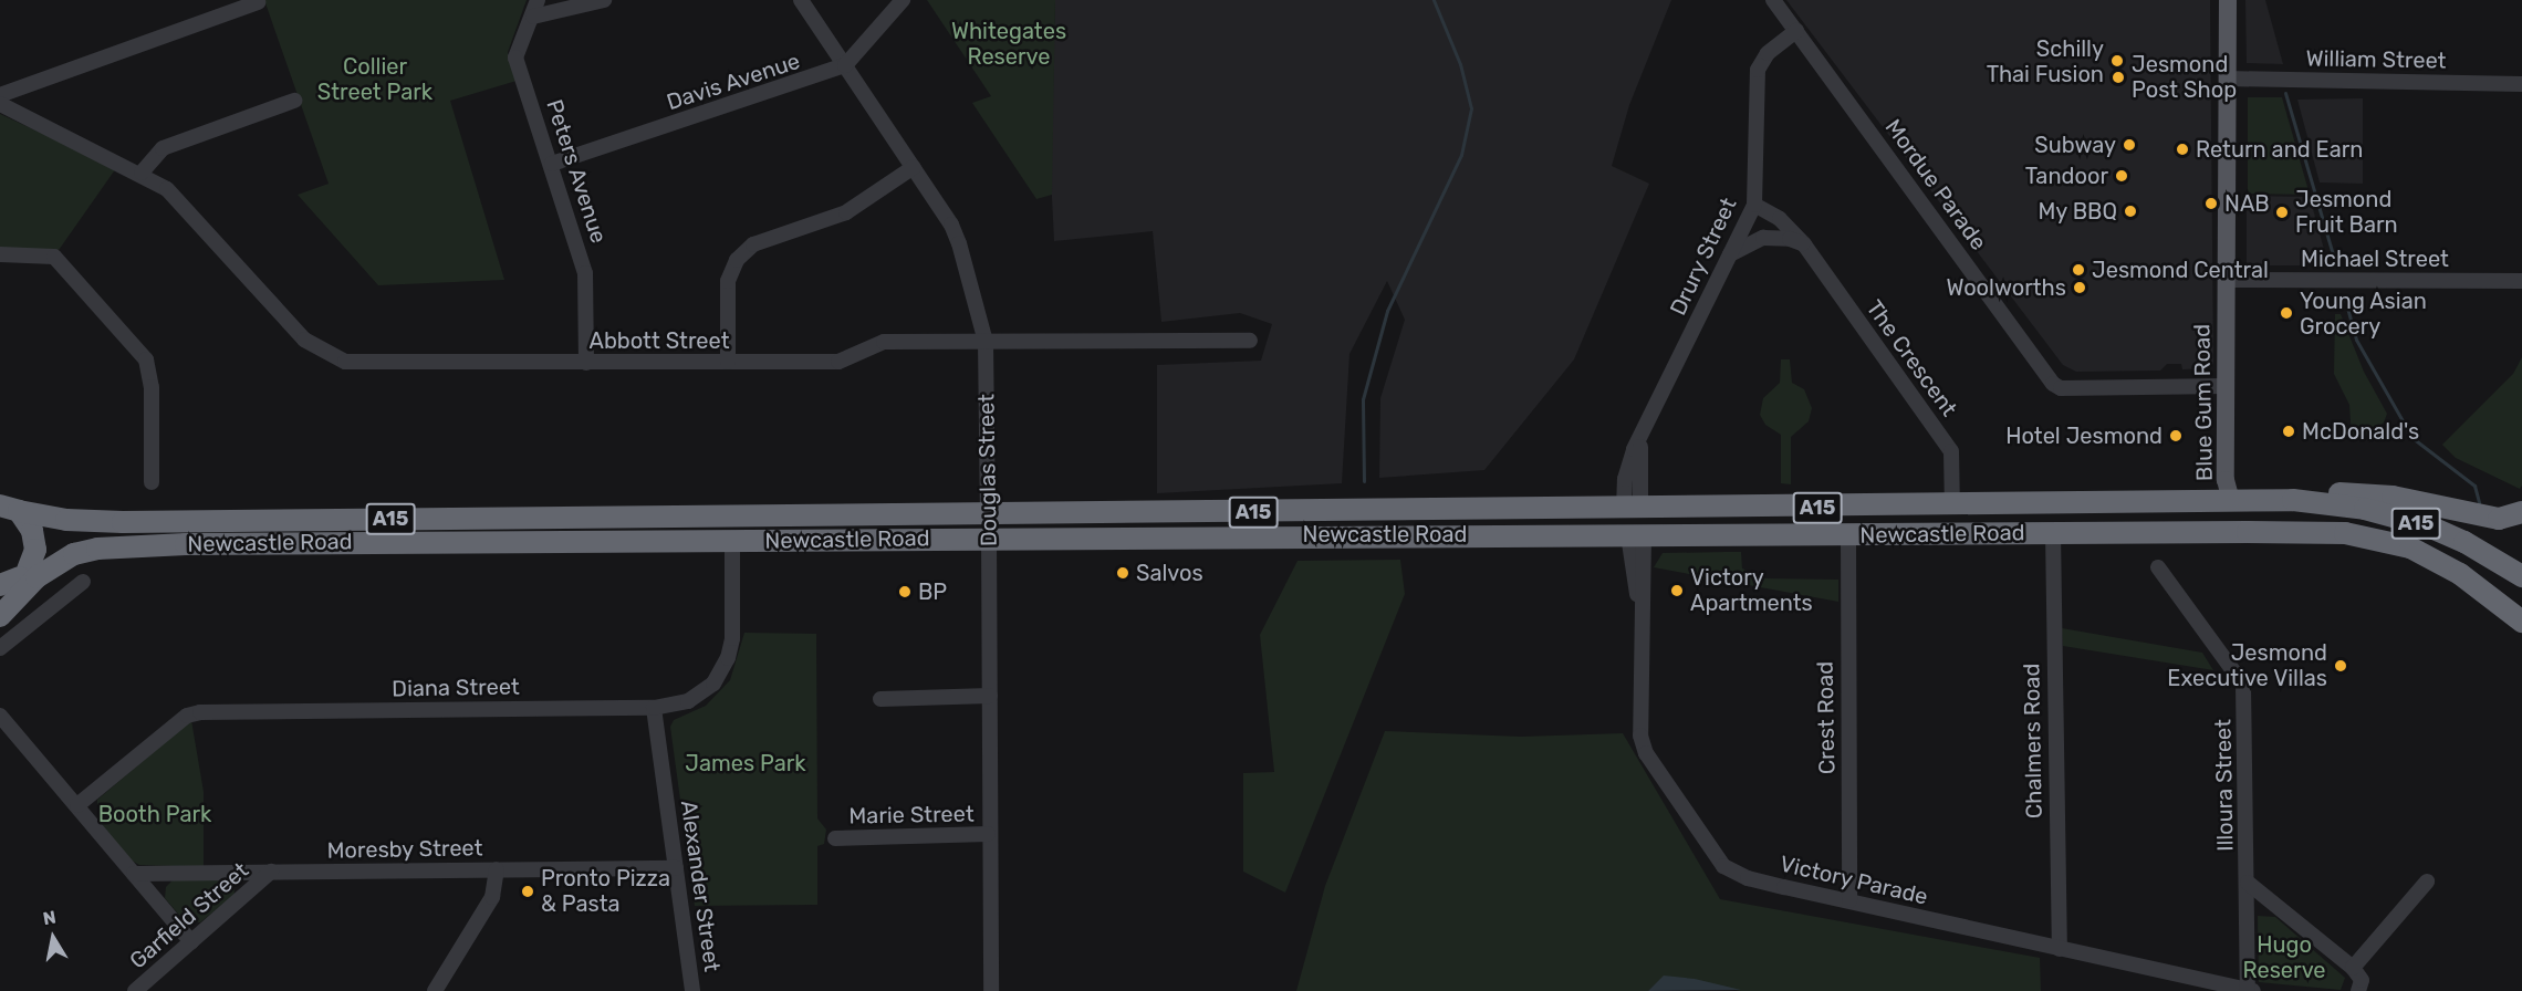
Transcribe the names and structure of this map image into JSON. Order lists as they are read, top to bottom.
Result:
{
  "streets": {
    "highway": ["Douglas Street", "A15", "Newcastle Road"],
    "main road": ["Blue Gum Road"],
    "street": [
      "William Street",
      "Davis Avenue",
      "Peters Avenue",
      "Mordue Parade",
      "Drury Street",
      "Michael Street",
      "Abbott Street",
      "The Crescent",
      "Diana Street",
      "Crest Road",
      "Chalmers Road",
      "Illoura Street",
      "Marie Street",
      "Moresby Street",
      "Victory Parade",
      "Alexander Street",
      "Garfield Street"
    ]
  },
  "crossings": [
    ["William Street", "Blue Gum Road"],
    ["Davis Avenue", "Peters Avenue"],
    ["Davis Avenue", "Douglas Street"],
    ["Peters Avenue", "Abbott Street"],
    ["Mordue Parade", "Drury Street"],
    ["Mordue Parade", "Blue Gum Road"],
    ["Drury Street", "The Crescent"],
    ["Drury Street", "Newcastle Road"],
    ["Michael Street", "Blue Gum Road"],
    ["Abbott Street", "Douglas Street"],
    ["The Crescent", "Newcastle Road"],
    ["Blue Gum Road", "Newcastle Road"],
    ["Douglas Street", "Newcastle Road"],
    ["Douglas Street", "Marie Street"],
    ["A15", "Newcastle Road"],
    ["Newcastle Road", "Diana Street"],
    ["Newcastle Road", "Crest Road"],
    ["Newcastle Road", "Chalmers Road"],
    ["Newcastle Road", "Victory Parade"],
    ["Diana Street", "Alexander Street"],
    ["Crest Road", "Victory Parade"],
    ["Chalmers Road", "Victory Parade"],
    ["Illoura Street", "Victory Parade"],
    ["Moresby Street", "Alexander Street"],
    ["Moresby Street", "Garfield Street"]
  ],
  "parks": [
    "Whitegates Reserve",
    "Collier Street Park",
    "James Park",
    "Booth Park",
    "Hugo Reserve"
  ],
  "places": [
    "Schilly Thai Fusion",
    "Jesmond Post Shop",
    "Subway",
    "Return and Earn",
    "Tandoor",
    "NAB",
    "My BBQ",
    "Jesmond Fruit Barn",
    "Jesmond Central",
    "Woolworths",
    "Young Asian Grocery",
    "McDonald's",
    "Hotel Jesmond",
    "Salvos",
    "Victory Apartments",
    "BP",
    "Jesmond Executive Villas",
    "Pronto Pizza & Pasta"
  ],
  "north": "top"
}
